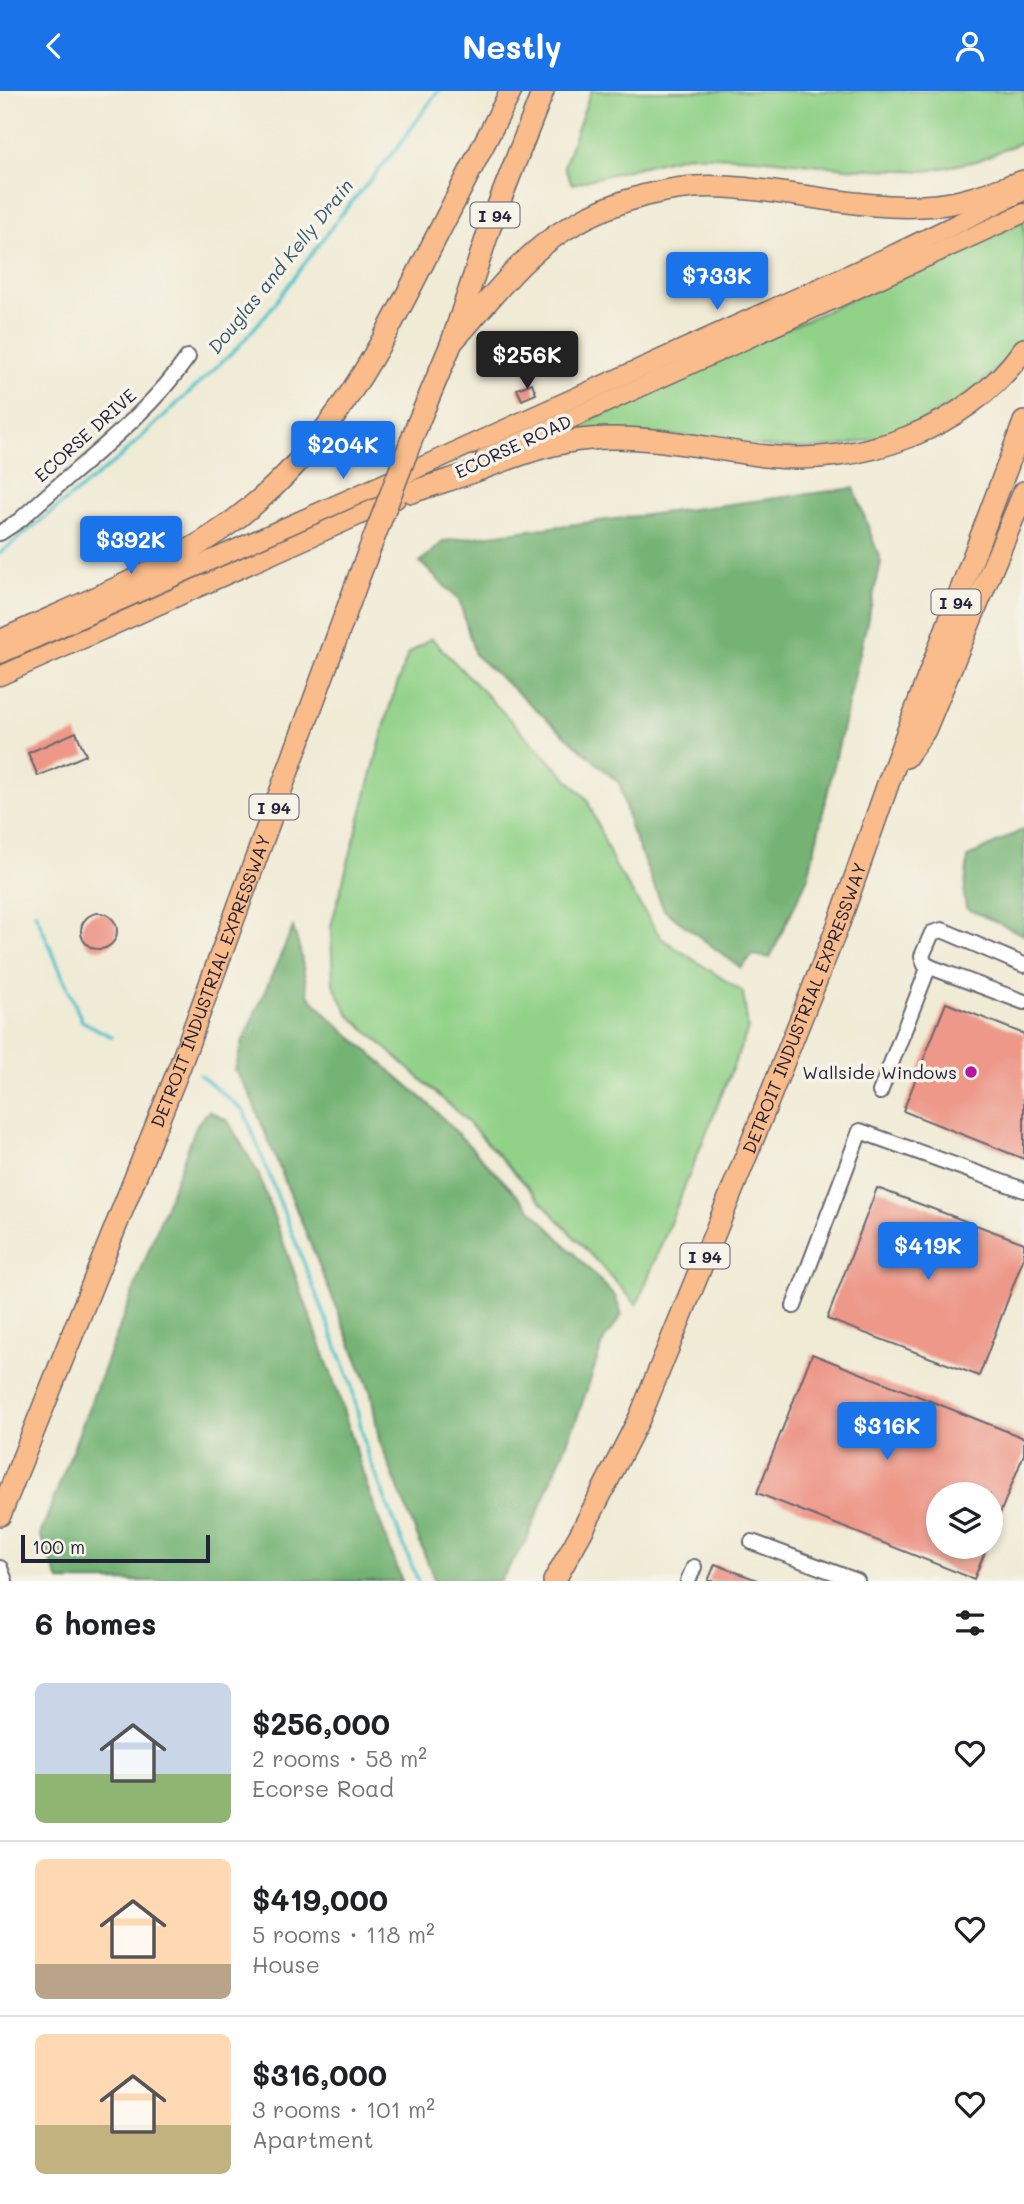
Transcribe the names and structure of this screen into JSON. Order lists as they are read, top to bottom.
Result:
{
  "streets": {
    "highway": ["I 94", "DETROIT INDUSTRIAL EXPRESSWAY"],
    "main road": ["ECORSE ROAD"],
    "street": ["ECORSE DRIVE"]
  },
  "water": ["Douglas and Kelly Drain"],
  "places": ["Wallside Windows"],
  "scale_bar": "100 m",
  "page": {
    "header": "Nestly",
    "price": [
      "$733K",
      "$256K",
      "$204K",
      "$392K",
      "$419K",
      "$316K"
    ],
    "scale": "100 m",
    "heading": "6 homes",
    "list": [
      {
        "name": "$256,000",
        "note": "2 rooms · 58 m² · Ecorse Road"
      },
      {
        "name": "$419,000",
        "note": "5 rooms · 118 m² · House"
      },
      {
        "name": "$316,000",
        "note": "3 rooms · 101 m² · Apartment"
      }
    ]
  }
}
